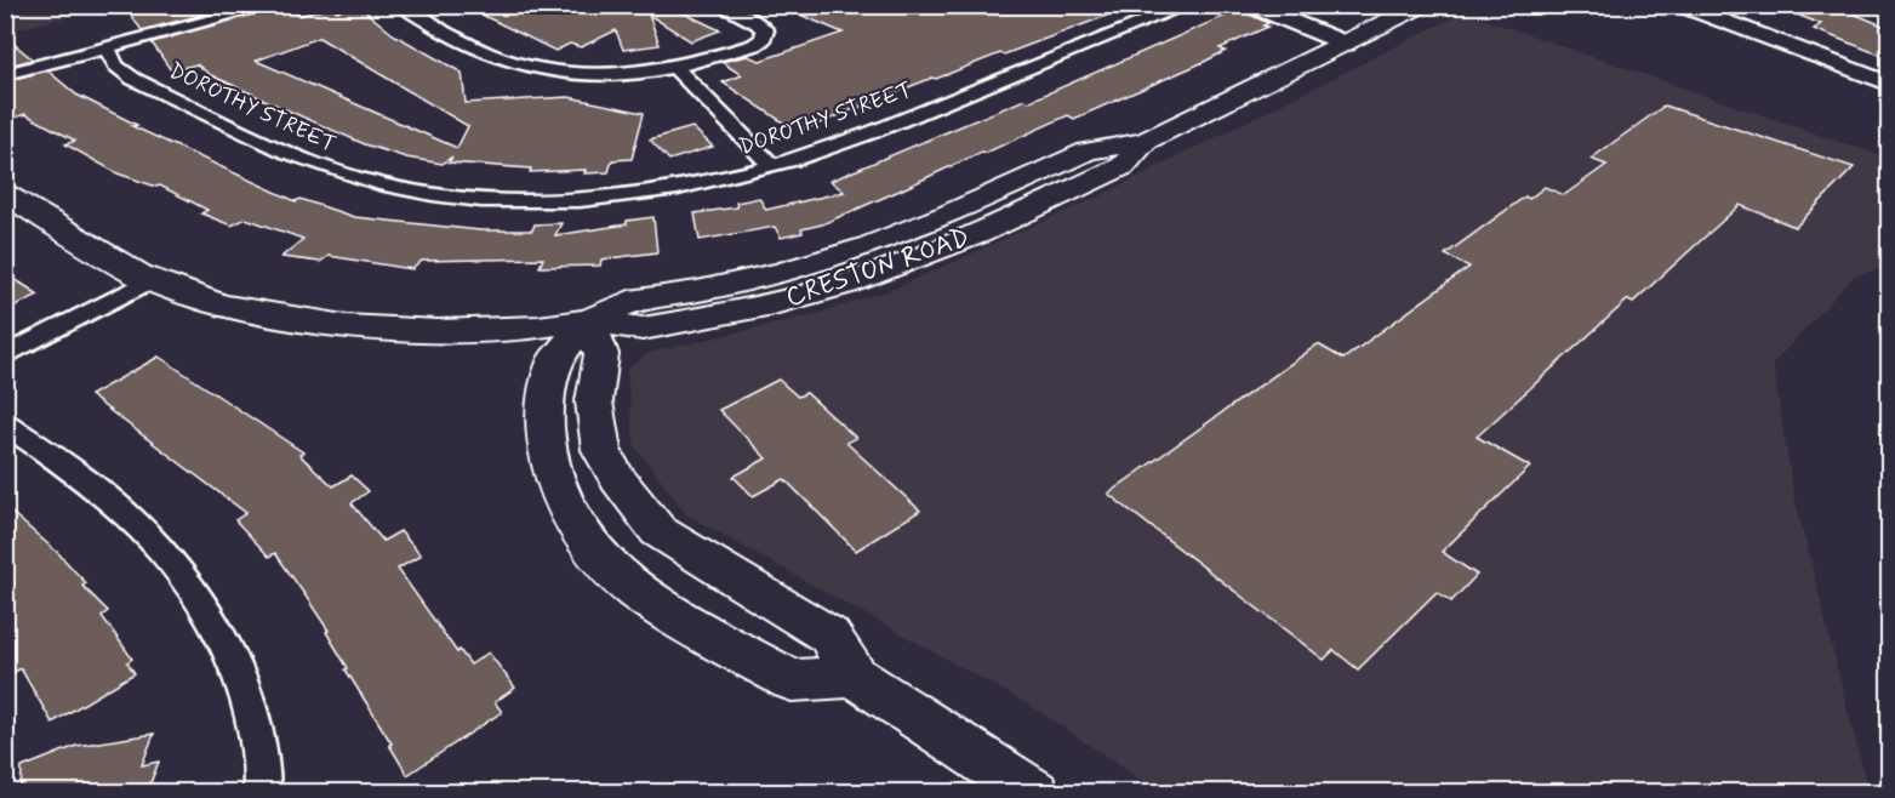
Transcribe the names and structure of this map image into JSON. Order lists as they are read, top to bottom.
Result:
{
  "streets": {
    "main road": ["CRESTON ROAD"],
    "street": ["DOROTHY STREET"]
  }
}
